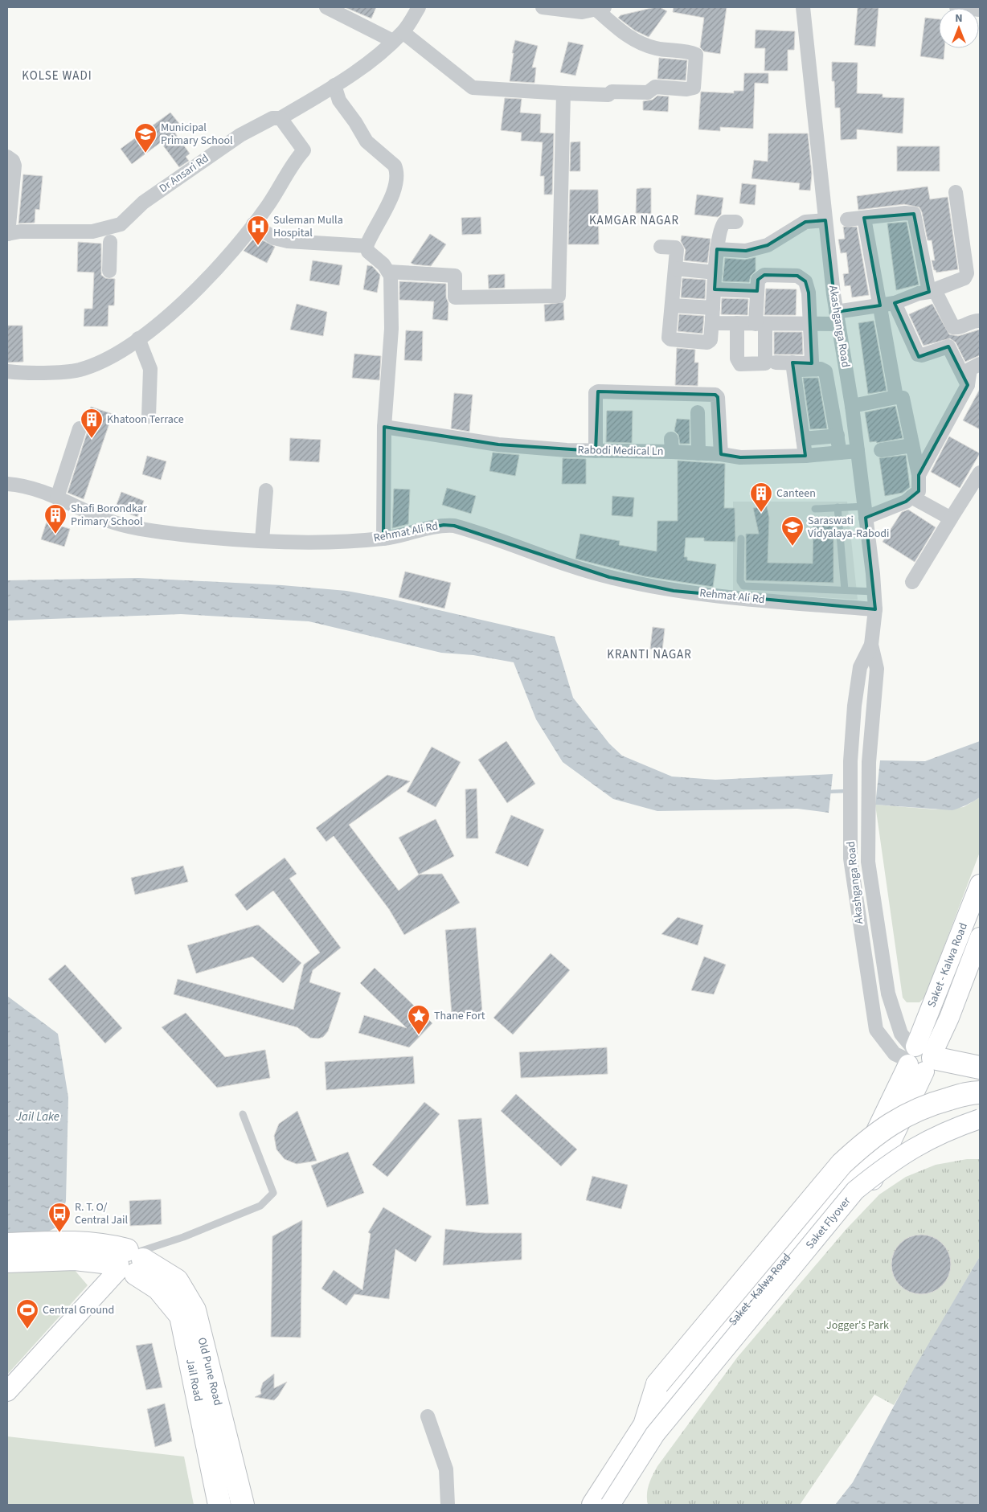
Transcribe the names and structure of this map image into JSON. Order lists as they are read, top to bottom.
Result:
{
  "streets": {
    "main road": [
      "Saket - Kalwa Road",
      "Saket Flyover",
      "Old Pune Road",
      "Jail Road"
    ],
    "street": [
      "Dr Ansari Rd",
      "Akashganga Road",
      "Rabodi Medical Ln",
      "Rehmat Ali Rd"
    ]
  },
  "crossings": [
    ["Akashganga Road", "Rabodi Medical Ln"],
    ["Akashganga Road", "Rehmat Ali Rd"],
    ["Akashganga Road", "Saket - Kalwa Road"],
    ["Saket - Kalwa Road", "Saket Flyover"],
    ["Old Pune Road", "Jail Road"]
  ],
  "districts": ["KOLSE WADI", "KAMGAR NAGAR", "KRANTI NAGAR"],
  "water": ["Jail Lake"],
  "parks": ["Jogger's Park"],
  "places": {
    "school or university": ["Municipal Primary School", "Saraswati Vidyalaya-Rabodi"],
    "hospital": ["Suleman Mulla Hospital"],
    "building": ["Khatoon Terrace", "Canteen", "Shafi Borondkar Primary School"],
    "place": ["Thane Fort"],
    "bus stop": ["R. T. O/ Central Jail"],
    "sports": ["Central Ground"]
  },
  "north": "top"
}
